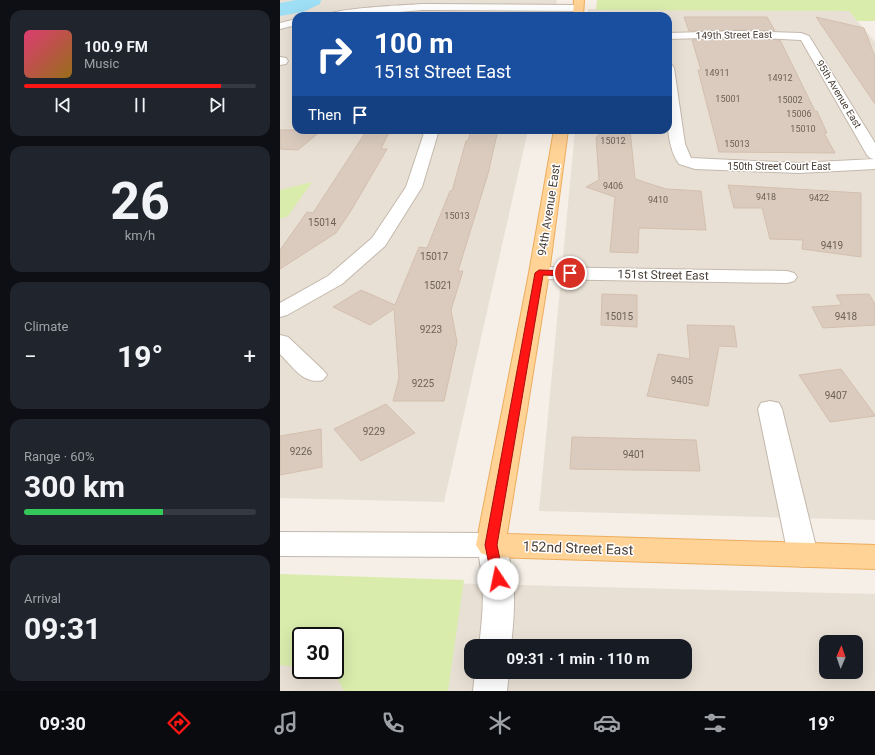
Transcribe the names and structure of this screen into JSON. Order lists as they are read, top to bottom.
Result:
{
  "streets": {
    "main road": ["94th Avenue East", "152nd Street East"],
    "street": [
      "149th Street East",
      "95th Avenue East",
      "150th Street Court East",
      "151st Street East"
    ]
  },
  "crossings": [
    ["149th Street East", "95th Avenue East"],
    ["94th Avenue East", "151st Street East"],
    ["94th Avenue East", "152nd Street East"]
  ],
  "house_numbers": [
    "14911",
    "14912",
    "15001",
    "15002",
    "15006",
    "15010",
    "15012",
    "15013",
    "9406",
    "9418",
    "9422",
    "9410",
    "15013",
    "15014",
    "9419",
    "15017",
    "15021",
    "15015",
    "9418",
    "9223",
    "9405",
    "9225",
    "9407",
    "9229",
    "9226",
    "9401"
  ],
  "north": "top",
  "page": {
    "turn": ["100 m", "151st Street East"],
    "song": ["100.9 FM", "Music"],
    "then": "Then",
    "tile": [
      ["26", "km/h"],
      "Climate",
      ["Range · 60%", "300 km"],
      ["Arrival", "09:31"]
    ],
    "heat": ["−", "19°", "+"],
    "limit": "30",
    "trip": "09:31 · 1 min · 110 m",
    "tabs": ["09:30", "19°"]
  }
}
